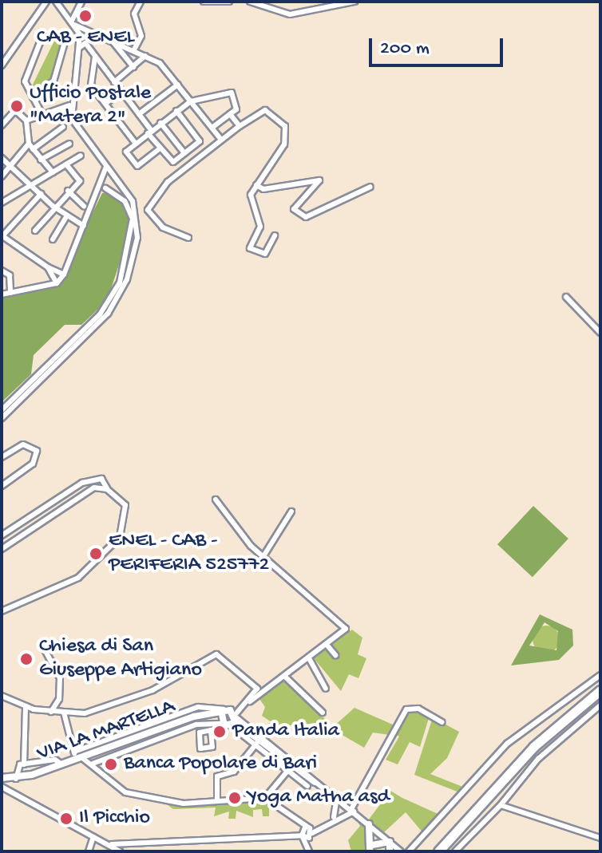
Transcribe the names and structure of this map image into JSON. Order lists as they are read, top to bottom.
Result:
{
  "streets": {
    "street": ["VIA LA MARTELLA"]
  },
  "places": [
    "CAB - ENEL",
    "Ufficio Postale \"Matera 2\"",
    "ENEL - CAB - PERIFERIA 525772",
    "Chiesa di San Giuseppe Artigiano",
    "Panda Italia",
    "Banca Popolare di Bari",
    "Yoga Matha asd",
    "Il Picchio"
  ],
  "scale_bar": "200 m"
}
